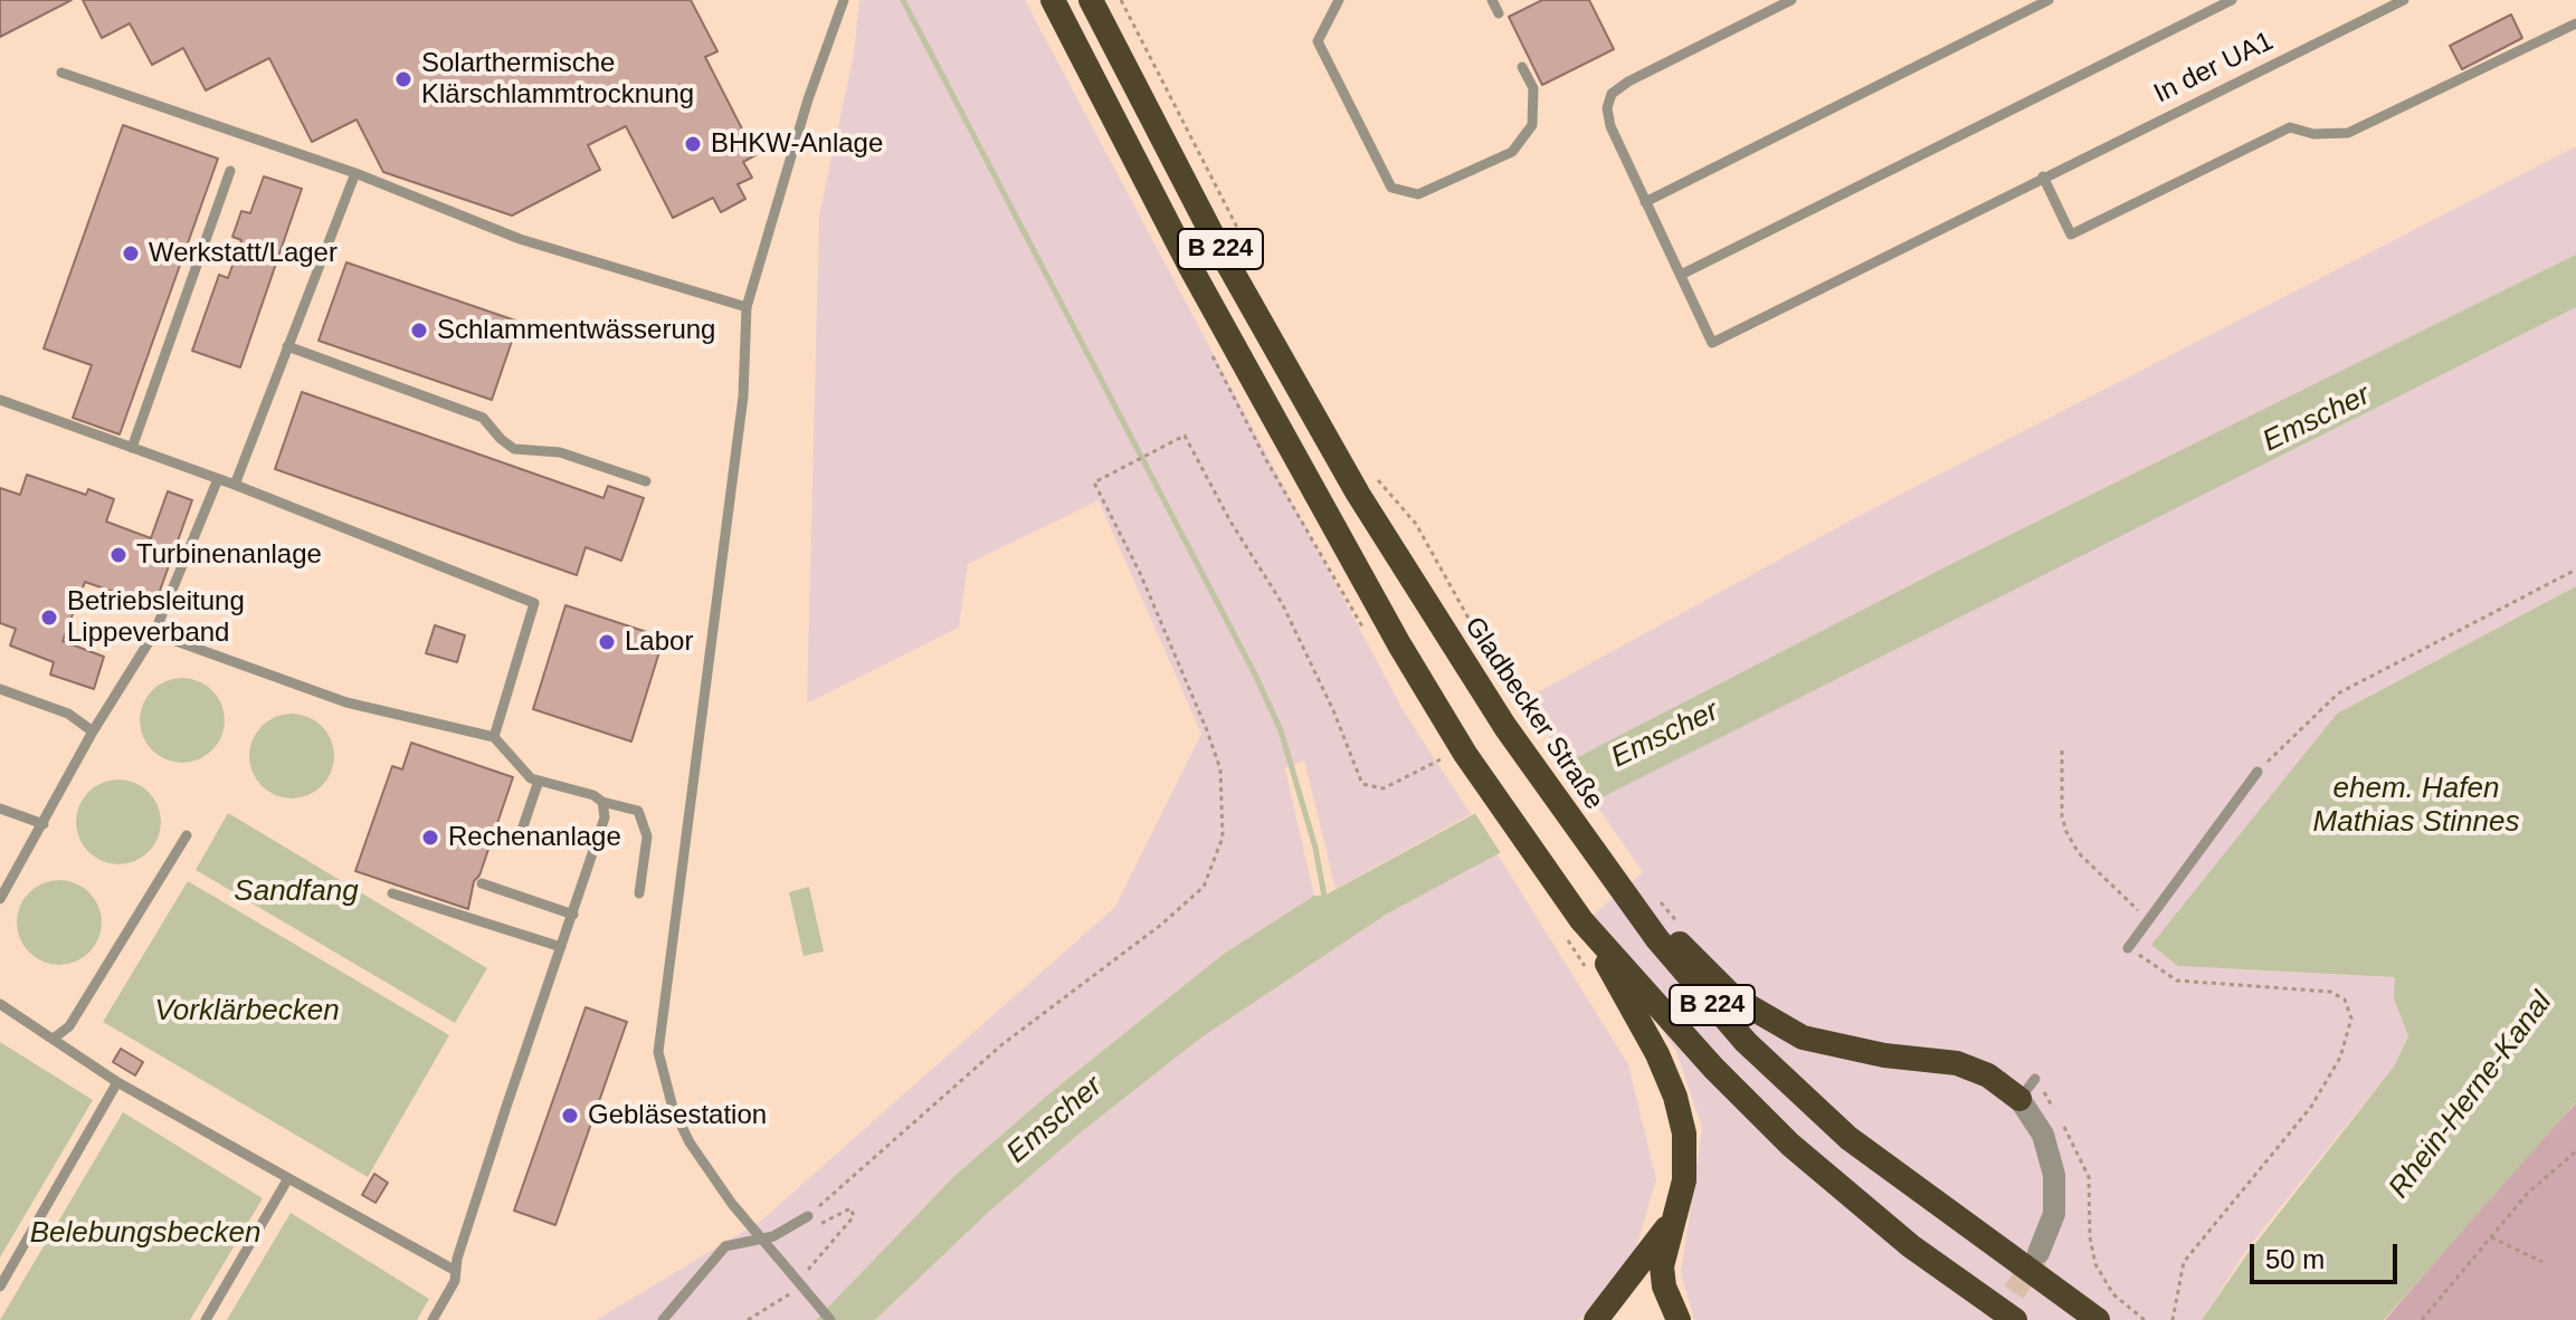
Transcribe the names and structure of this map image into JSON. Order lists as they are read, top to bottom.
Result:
{
  "streets": {
    "highway": ["B 224", "Gladbecker Straße"],
    "lane": ["In der UA1"]
  },
  "water": [
    "Emscher",
    "ehem. Hafen Mathias Stinnes",
    "Sandfang",
    "Vorklärbecken",
    "Rhein-Herne-Kanal",
    "Belebungsbecken"
  ],
  "places": [
    "Solarthermische Klärschlammtrocknung",
    "BHKW-Anlage",
    "Werkstatt/Lager",
    "Schlammentwässerung",
    "Turbinenanlage",
    "Betriebsleitung Lippeverband",
    "Labor",
    "Rechenanlage",
    "Gebläsestation"
  ],
  "scale_bar": "50 m"
}
